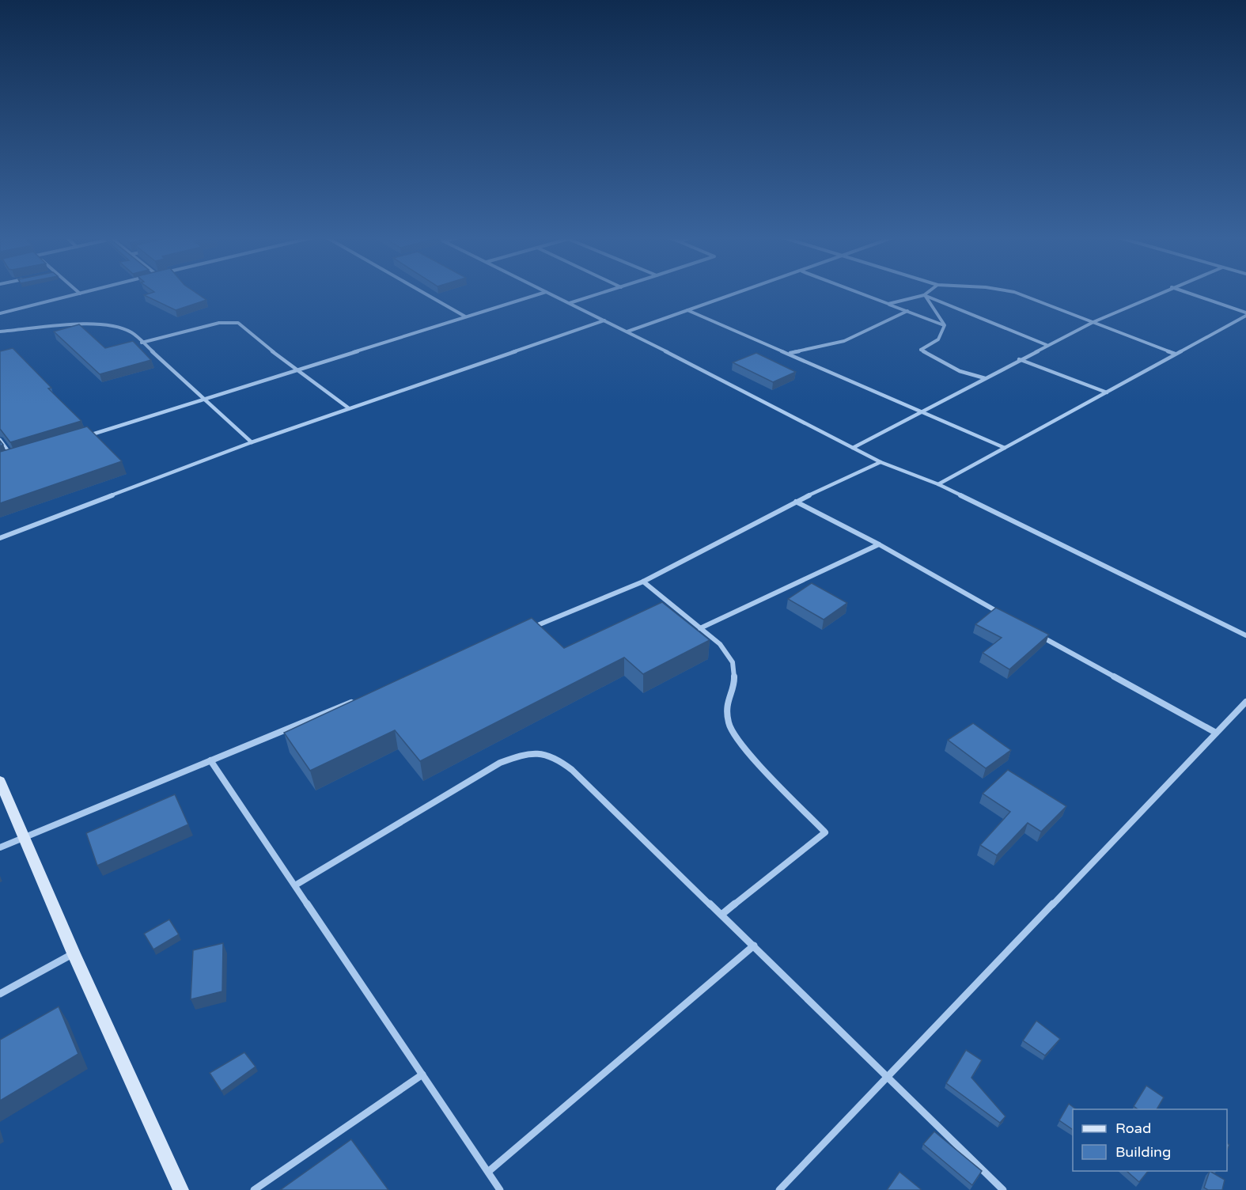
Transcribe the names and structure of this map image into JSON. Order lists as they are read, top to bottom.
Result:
{
  "legend": ["Road", "Building"]
}
